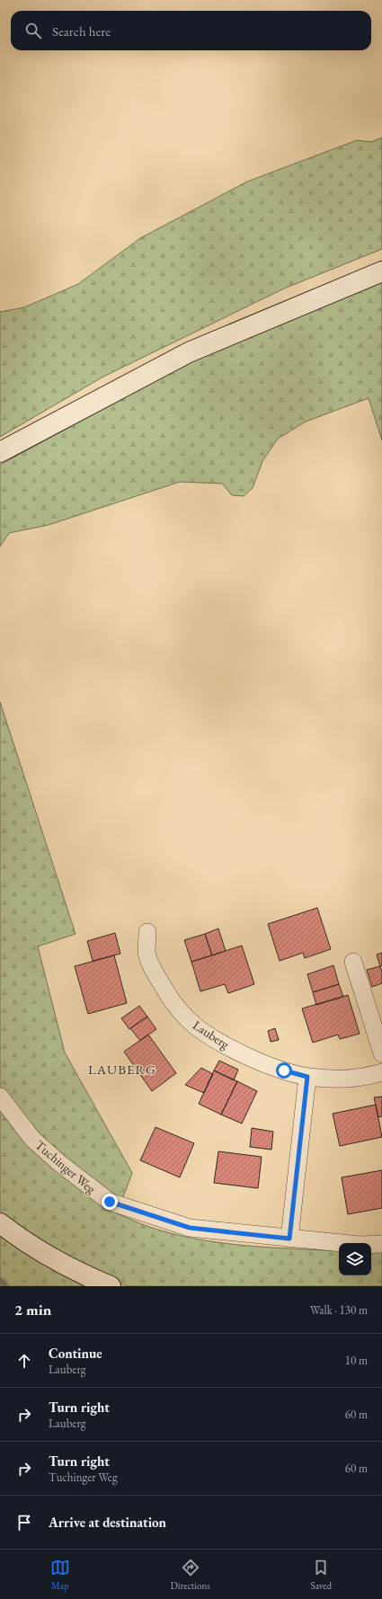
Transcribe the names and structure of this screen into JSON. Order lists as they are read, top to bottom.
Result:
{
  "streets": {
    "street": ["Lauberg", "Tuchinger Weg"]
  },
  "districts": ["LAUBERG"],
  "page": {
    "search": "Search here",
    "heading": ["2 min", "Walk · 130 m"],
    "list": [
      ["Continue", "Lauberg", "10 m"],
      ["Turn right", "Lauberg", "60 m"],
      ["Turn right", "Tuchinger Weg", "60 m"],
      "Arrive at destination"
    ],
    "nav": ["Map", "Directions", "Saved"]
  }
}
